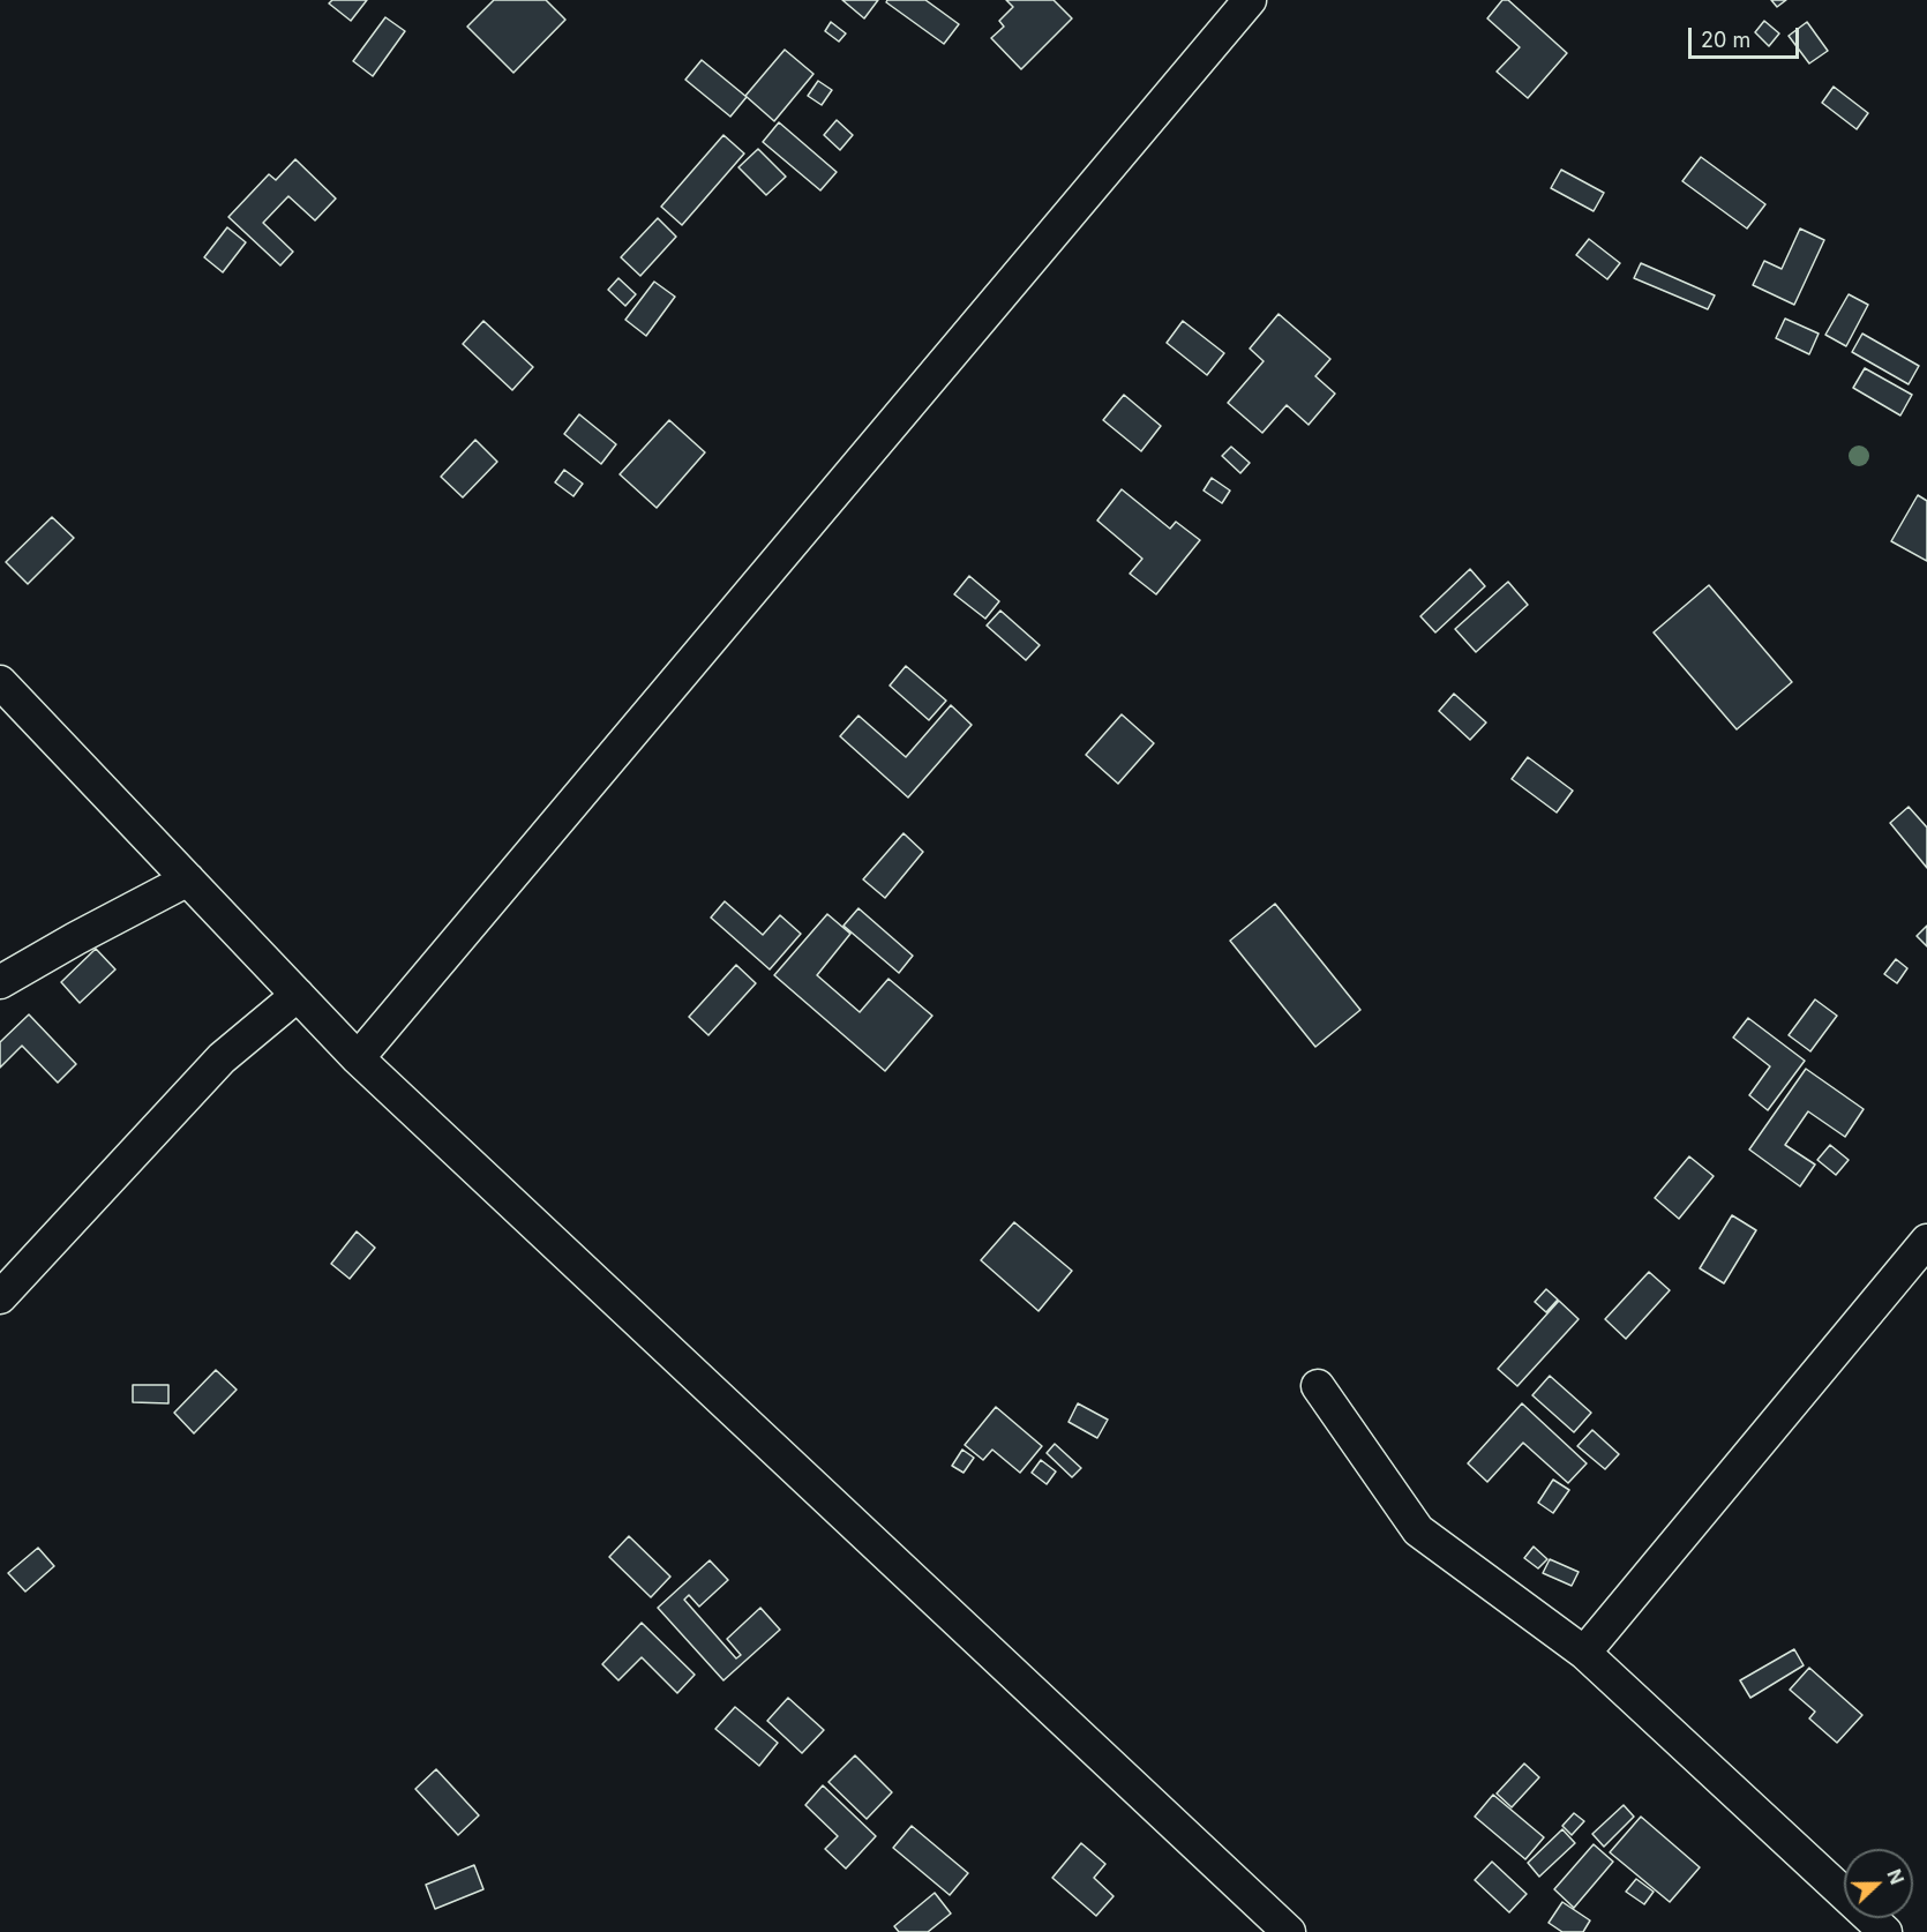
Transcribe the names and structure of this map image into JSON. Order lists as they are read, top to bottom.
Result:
{
  "scale_bar": "20 m",
  "north": "right"
}
